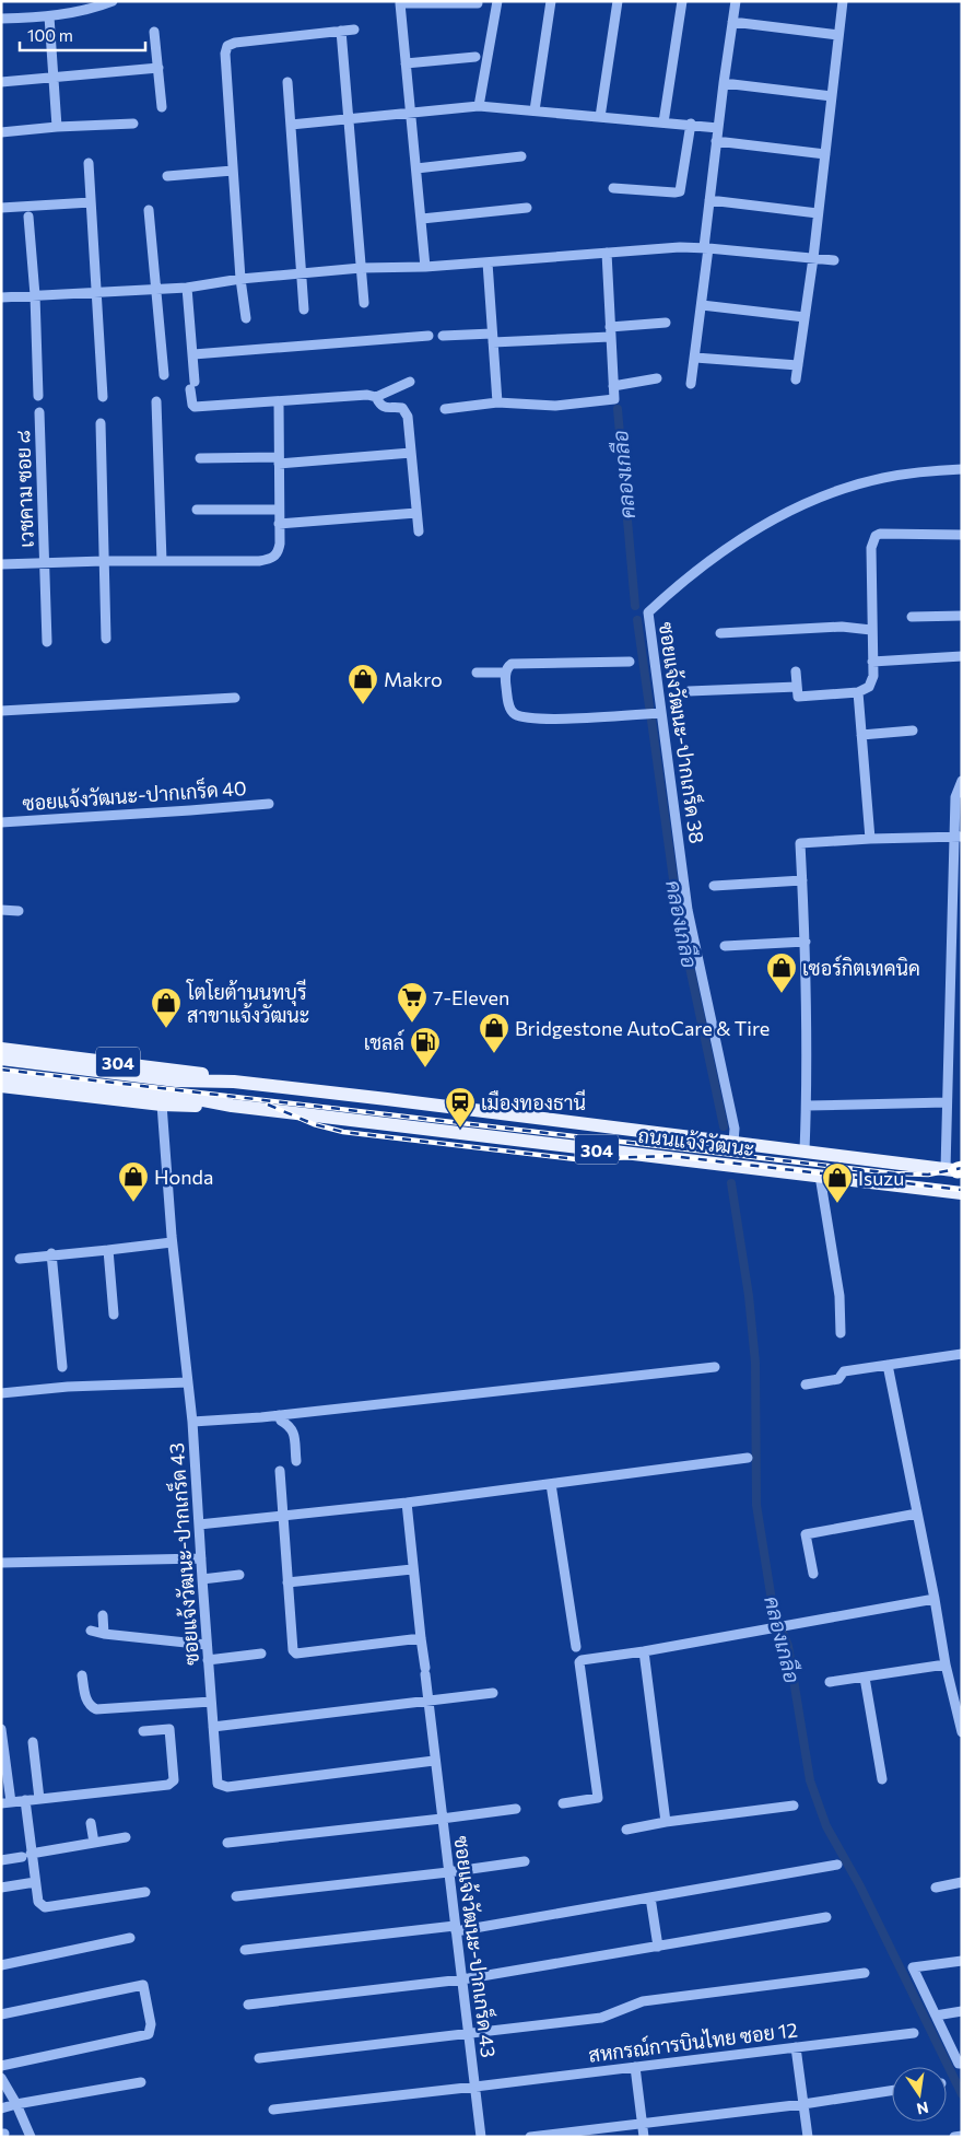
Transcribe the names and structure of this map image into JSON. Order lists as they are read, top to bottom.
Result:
{
  "streets": {
    "main road": ["304", "ถนนแจ้งวัฒนะ"],
    "street": [
      "เวชคาม ซอย ๘",
      "ซอยแจ้งวัฒนะ-ปากเกร็ด 38",
      "ซอยแจ้งวัฒนะ-ปากเกร็ด 40",
      "ซอยแจ้งวัฒนะ-ปากเกร็ด 43",
      "สหกรณ์การบินไทย ซอย 12"
    ]
  },
  "crossings": [
    ["ซอยแจ้งวัฒนะ-ปากเกร็ด 38", "ถนนแจ้งวัฒนะ"],
    ["ถนนแจ้งวัฒนะ", "ซอยแจ้งวัฒนะ-ปากเกร็ด 43"],
    ["ซอยแจ้งวัฒนะ-ปากเกร็ด 43", "สหกรณ์การบินไทย ซอย 12"]
  ],
  "water": ["คลองเกลือ"],
  "places": {
    "shop": [
      "Makro",
      "เซอร์กิตเทคนิค",
      "โตโยต้านนทบุรี สาขาแจ้งวัฒนะ",
      "Bridgestone AutoCare & Tire",
      "Honda",
      "Isuzu"
    ],
    "supermarket": ["7-Eleven"],
    "fuel station": ["เชลล์"],
    "station": ["เมืองทองธานี"]
  },
  "scale_bar": "100 m",
  "north": "bottom"
}
